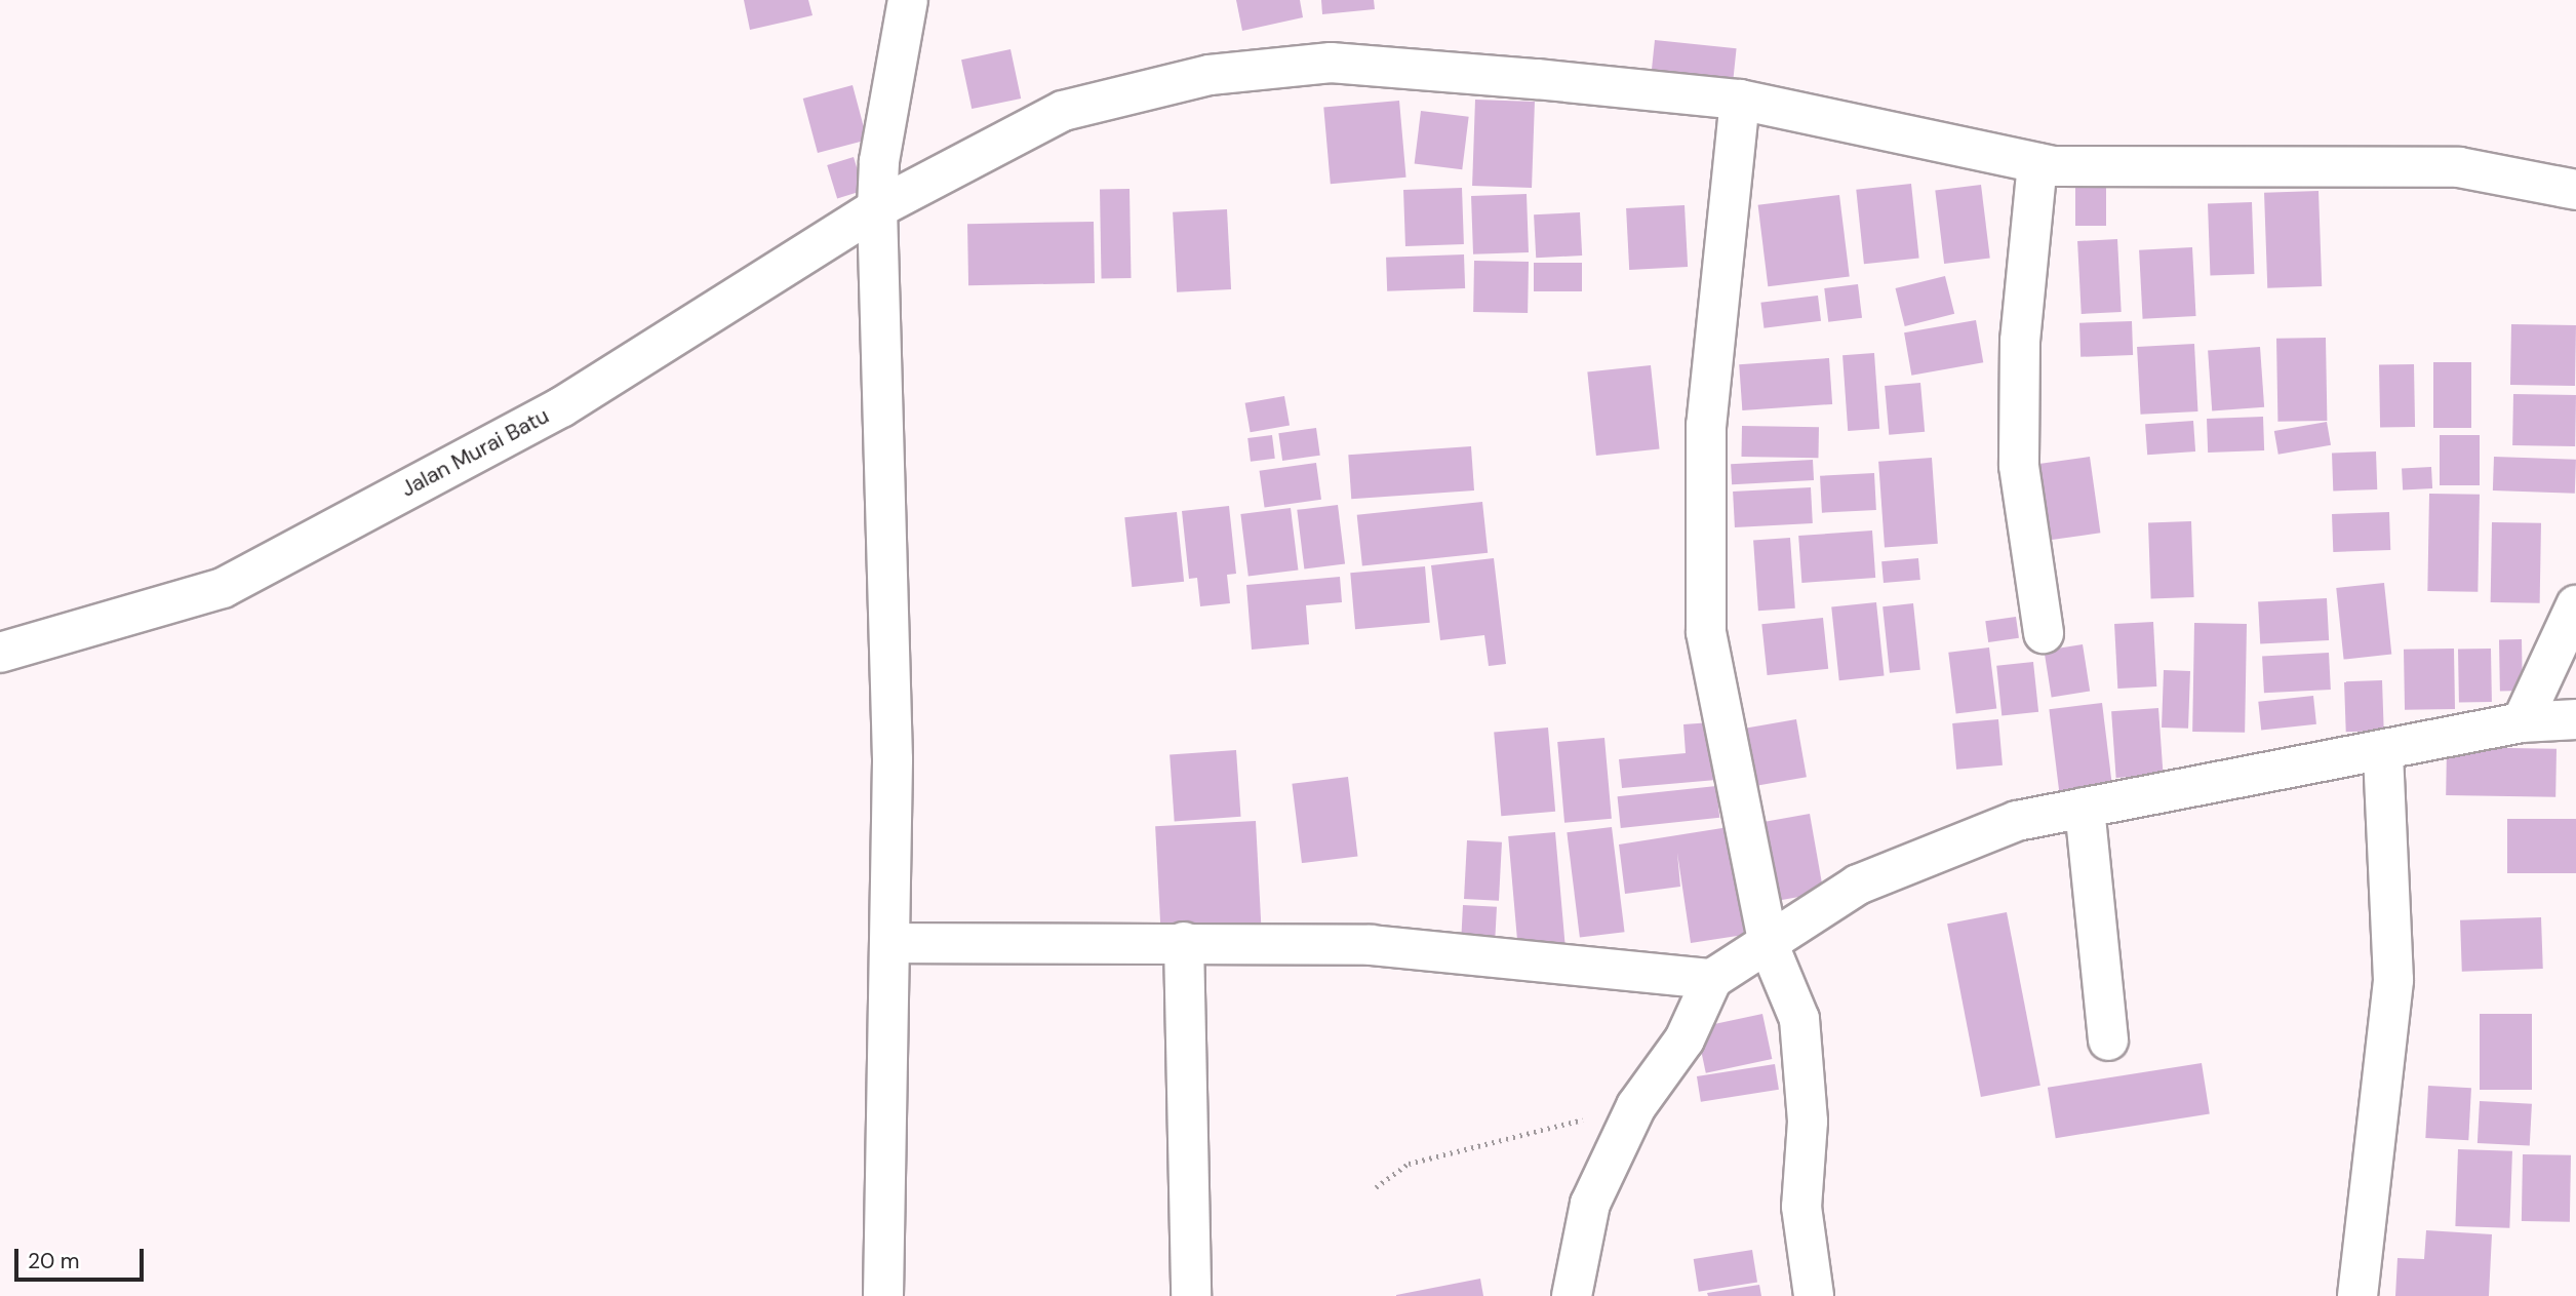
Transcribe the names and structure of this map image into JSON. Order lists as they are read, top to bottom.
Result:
{
  "streets": {
    "street": ["Jalan Murai Batu"]
  },
  "scale_bar": "20 m"
}
